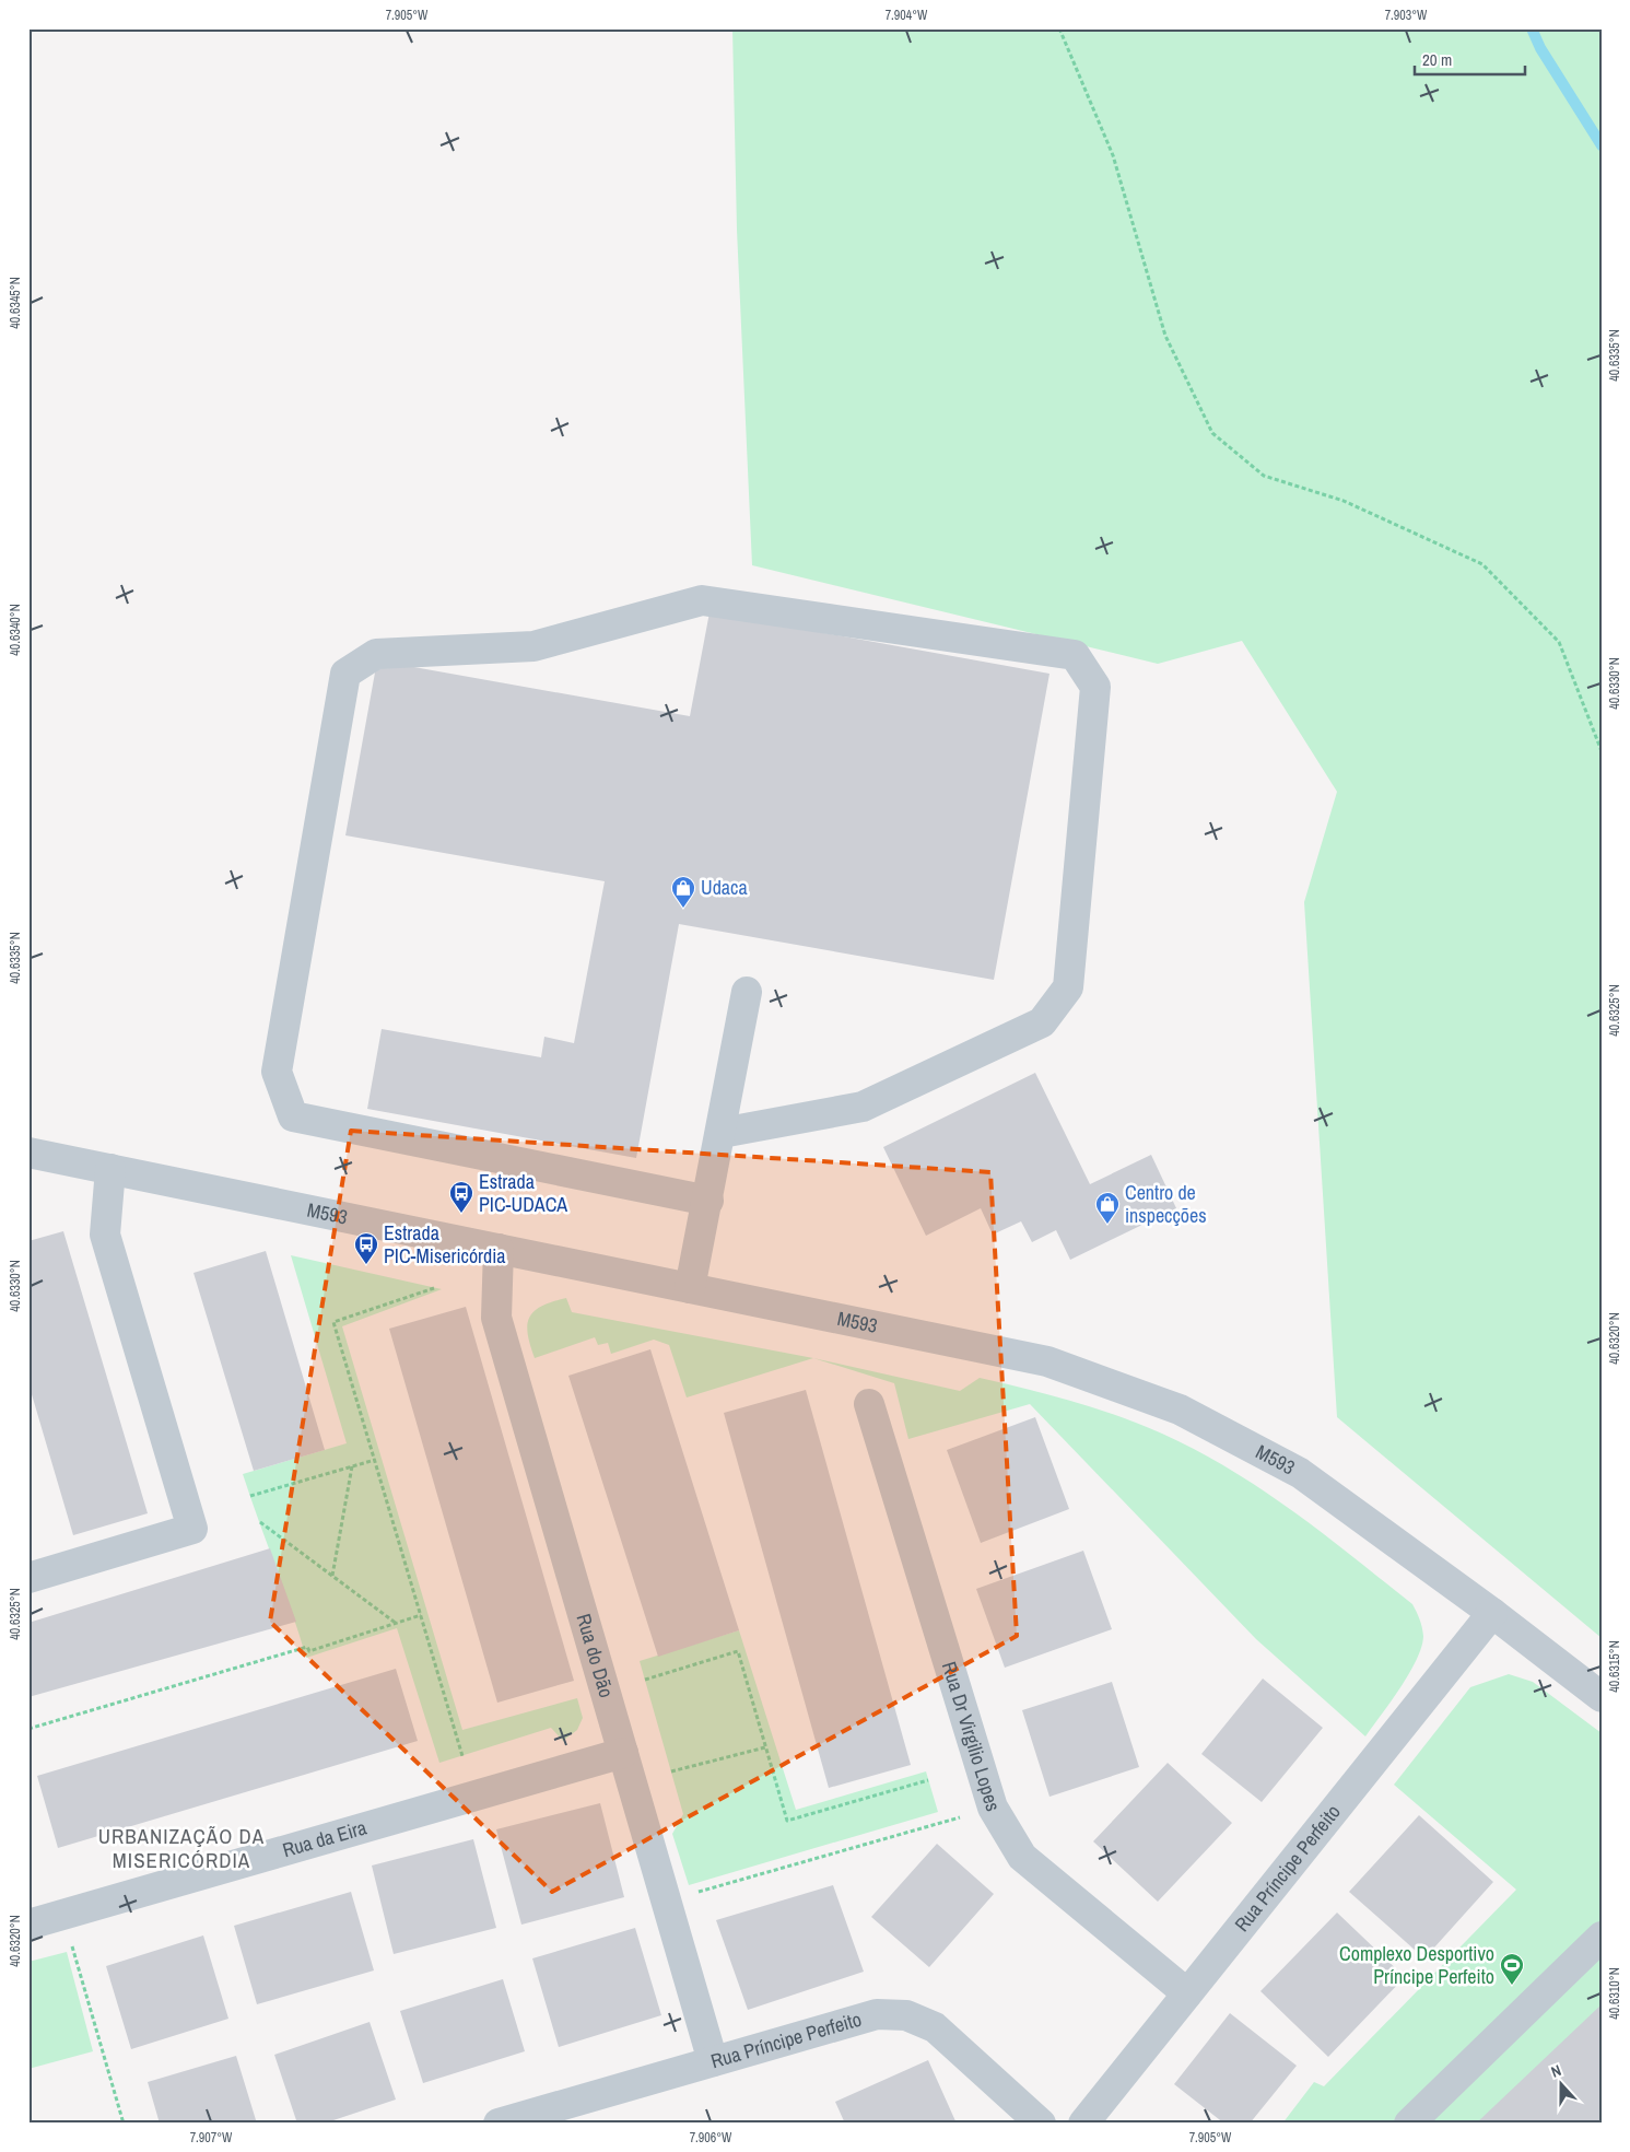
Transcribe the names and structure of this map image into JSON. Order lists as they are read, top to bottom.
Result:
{
  "streets": {
    "street": [
      "M593",
      "Rua do Dão",
      "Rua Dr Virgilio Lopes",
      "Rua da Eira",
      "Rua Príncipe Perfeito"
    ]
  },
  "crossings": [
    ["M593", "Rua do Dão"],
    ["M593", "Rua Príncipe Perfeito"],
    ["Rua do Dão", "Rua da Eira"],
    ["Rua do Dão", "Rua Príncipe Perfeito"],
    ["Rua Dr Virgilio Lopes", "Rua Príncipe Perfeito"]
  ],
  "districts": ["URBANIZAÇÃO DA MISERICÓRDIA"],
  "places": {
    "shop": ["Udaca", "Centro de inspecções"],
    "bus stop": ["Estrada PIC-UDACA", "Estrada PIC-Misericórdia"],
    "sports": ["Complexo Desportivo Príncipe Perfeito"]
  },
  "scale_bar": "20 m",
  "north": "top",
  "coordinates": [
    "7.905°W",
    "7.904°W",
    "7.903°W",
    "40.6345°N",
    "40.6335°N",
    "40.6340°N",
    "40.6330°N",
    "40.6325°N",
    "40.6320°N",
    "40.6315°N",
    "40.6310°N",
    "7.907°W",
    "7.906°W"
  ]
}
